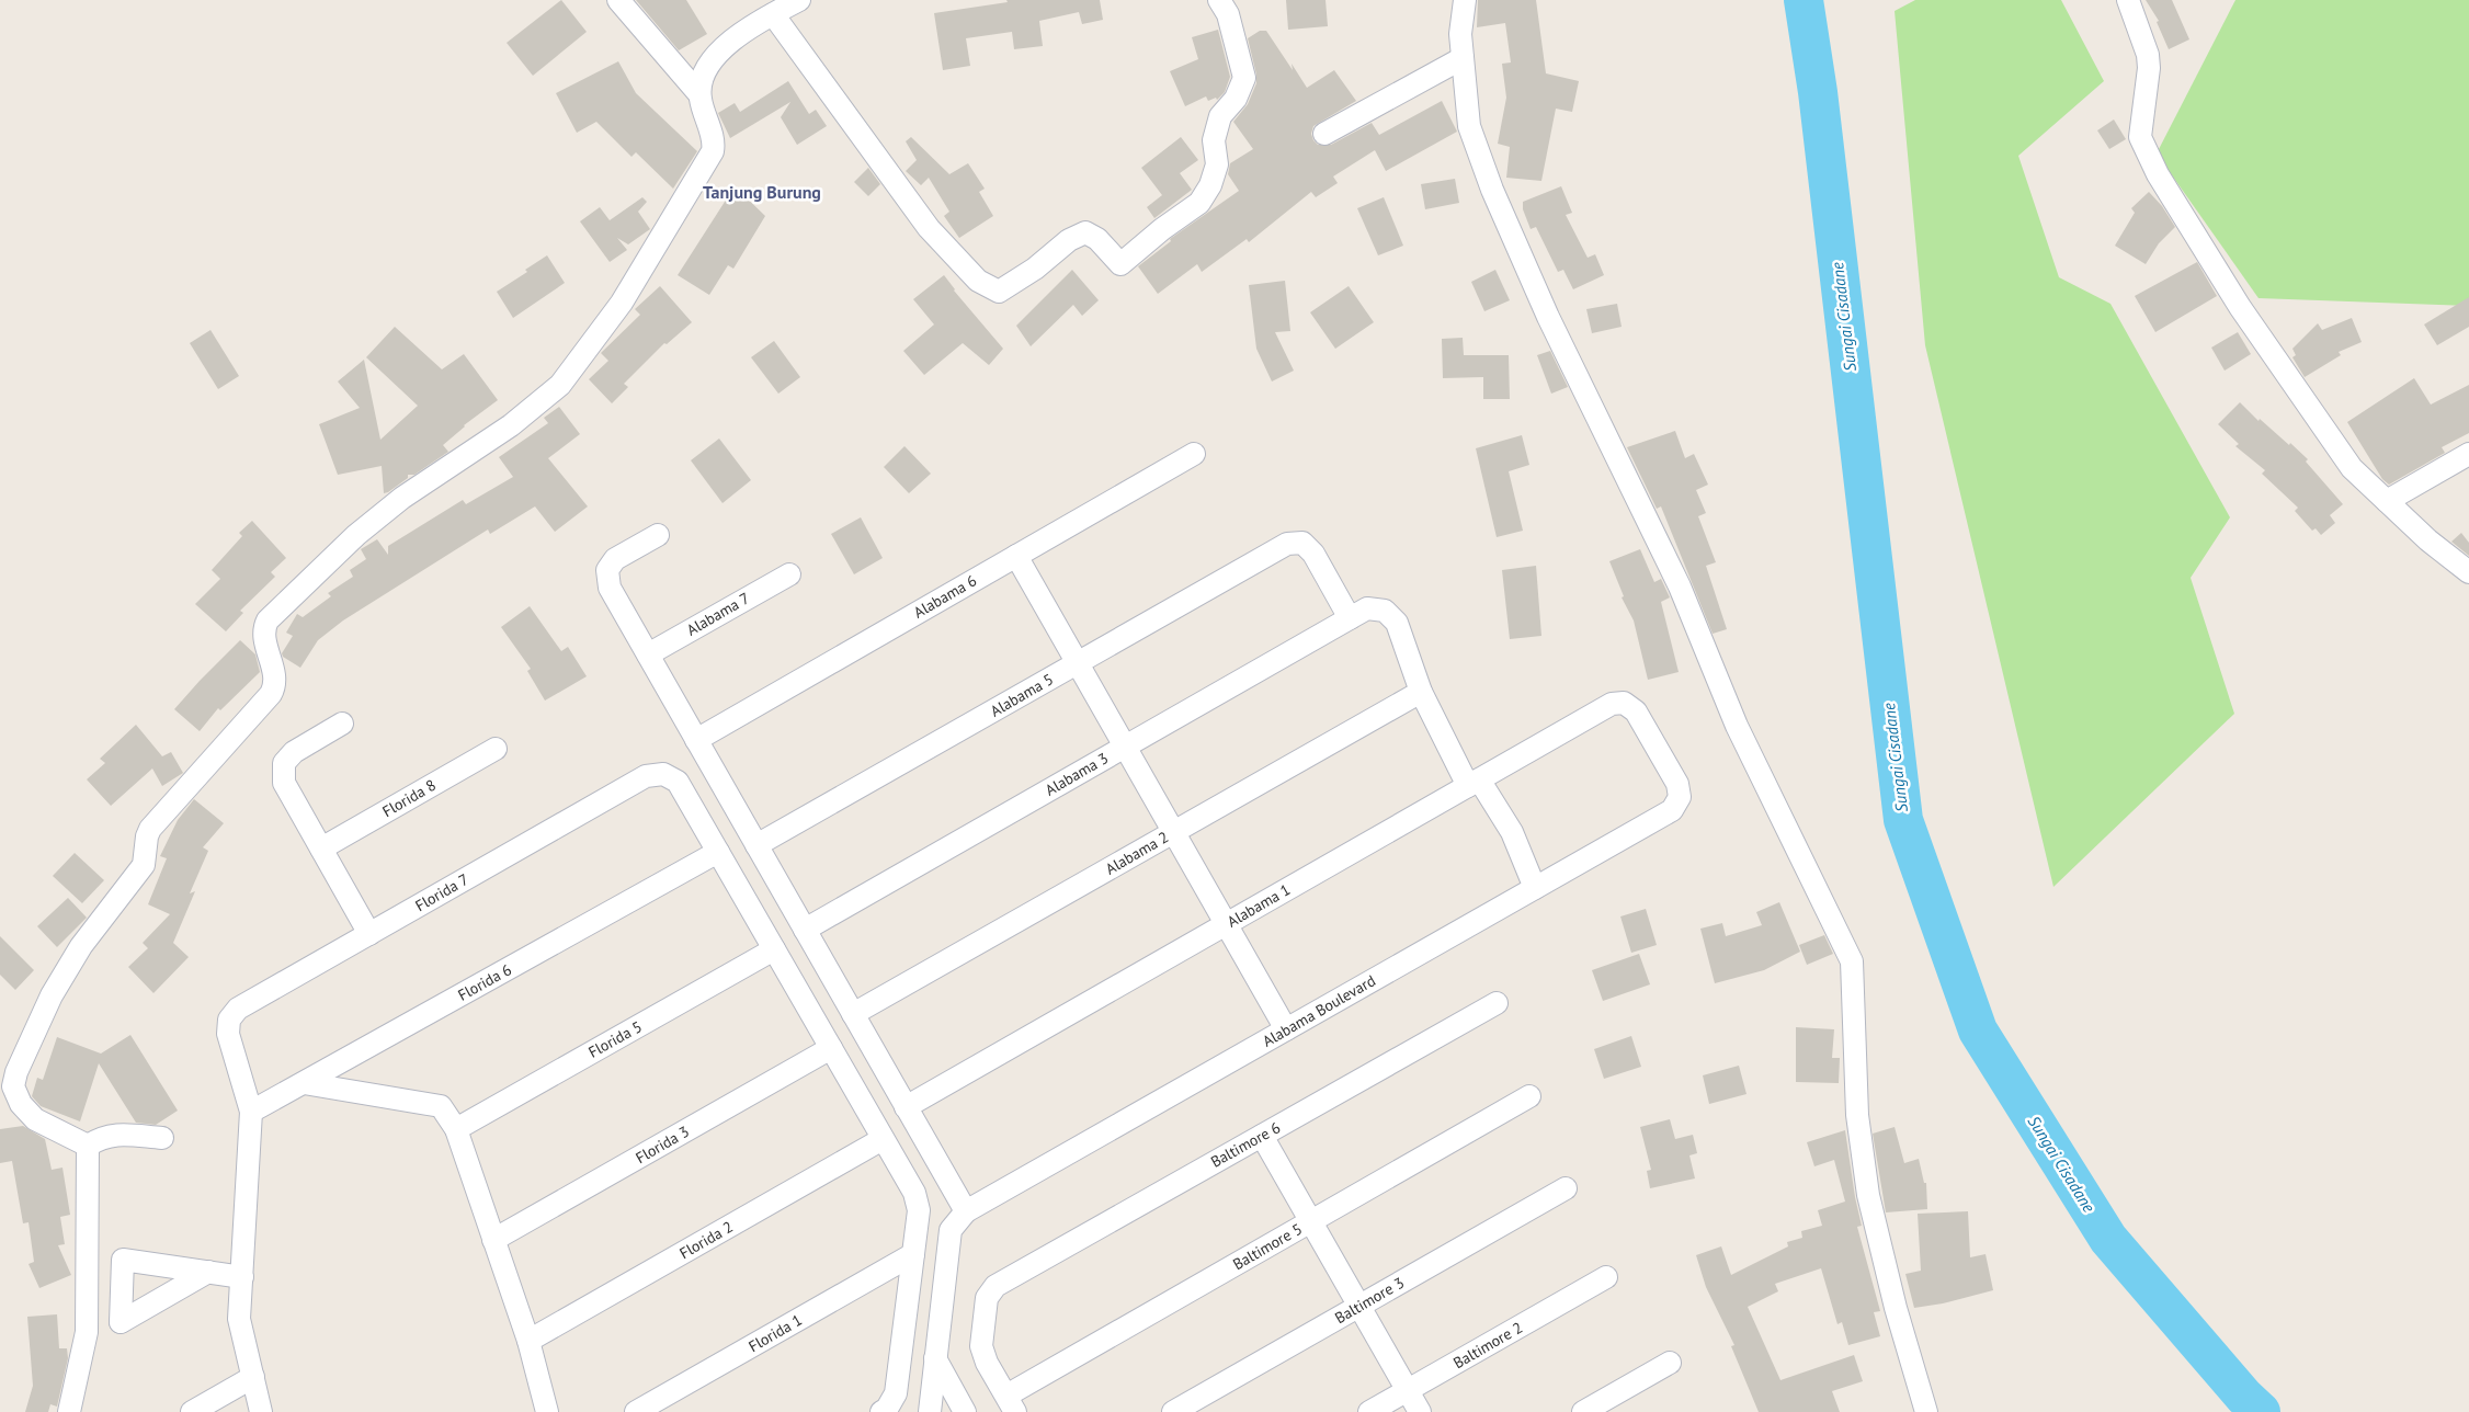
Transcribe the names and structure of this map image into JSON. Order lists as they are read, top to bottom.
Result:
{
  "streets": {
    "street": [
      "Alabama 6",
      "Alabama 7",
      "Alabama 5",
      "Alabama 3",
      "Florida 8",
      "Alabama 2",
      "Florida 7",
      "Alabama 1",
      "Florida 6",
      "Alabama Boulevard",
      "Florida 5",
      "Florida 3",
      "Baltimore 6",
      "Florida 2",
      "Baltimore 5",
      "Baltimore 3",
      "Florida 1",
      "Baltimore 2"
    ]
  },
  "crossings": [
    ["Alabama 5", "Alabama 3"],
    ["Alabama 3", "Alabama 2"],
    ["Alabama 3", "Alabama 1"],
    ["Alabama 3", "Alabama Boulevard"],
    ["Florida 7", "Florida 6"],
    ["Alabama 1", "Alabama Boulevard"],
    ["Baltimore 6", "Baltimore 5"]
  ],
  "districts": ["Tanjung Burung"],
  "water": ["Sungai Cisadane"]
}
